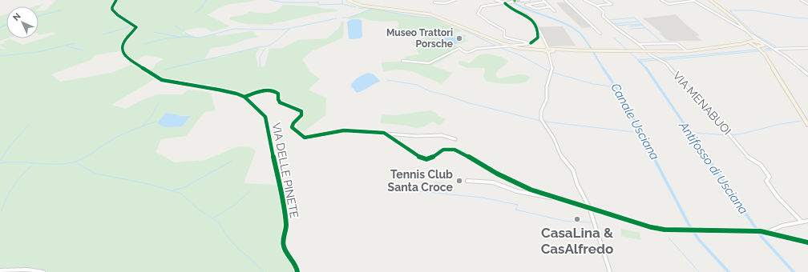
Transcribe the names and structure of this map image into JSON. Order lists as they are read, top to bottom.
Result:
{
  "streets": {
    "street": ["VIA MENABUOI", "VIA DELLE PINETE"]
  },
  "water": ["Canale Usciana", "Antifosso di Usciana"],
  "places": ["Museo Trattori Porsche", "Tennis Club Santa Croce", "CasaLina & CasAlfredo"],
  "north": "top left"
}
